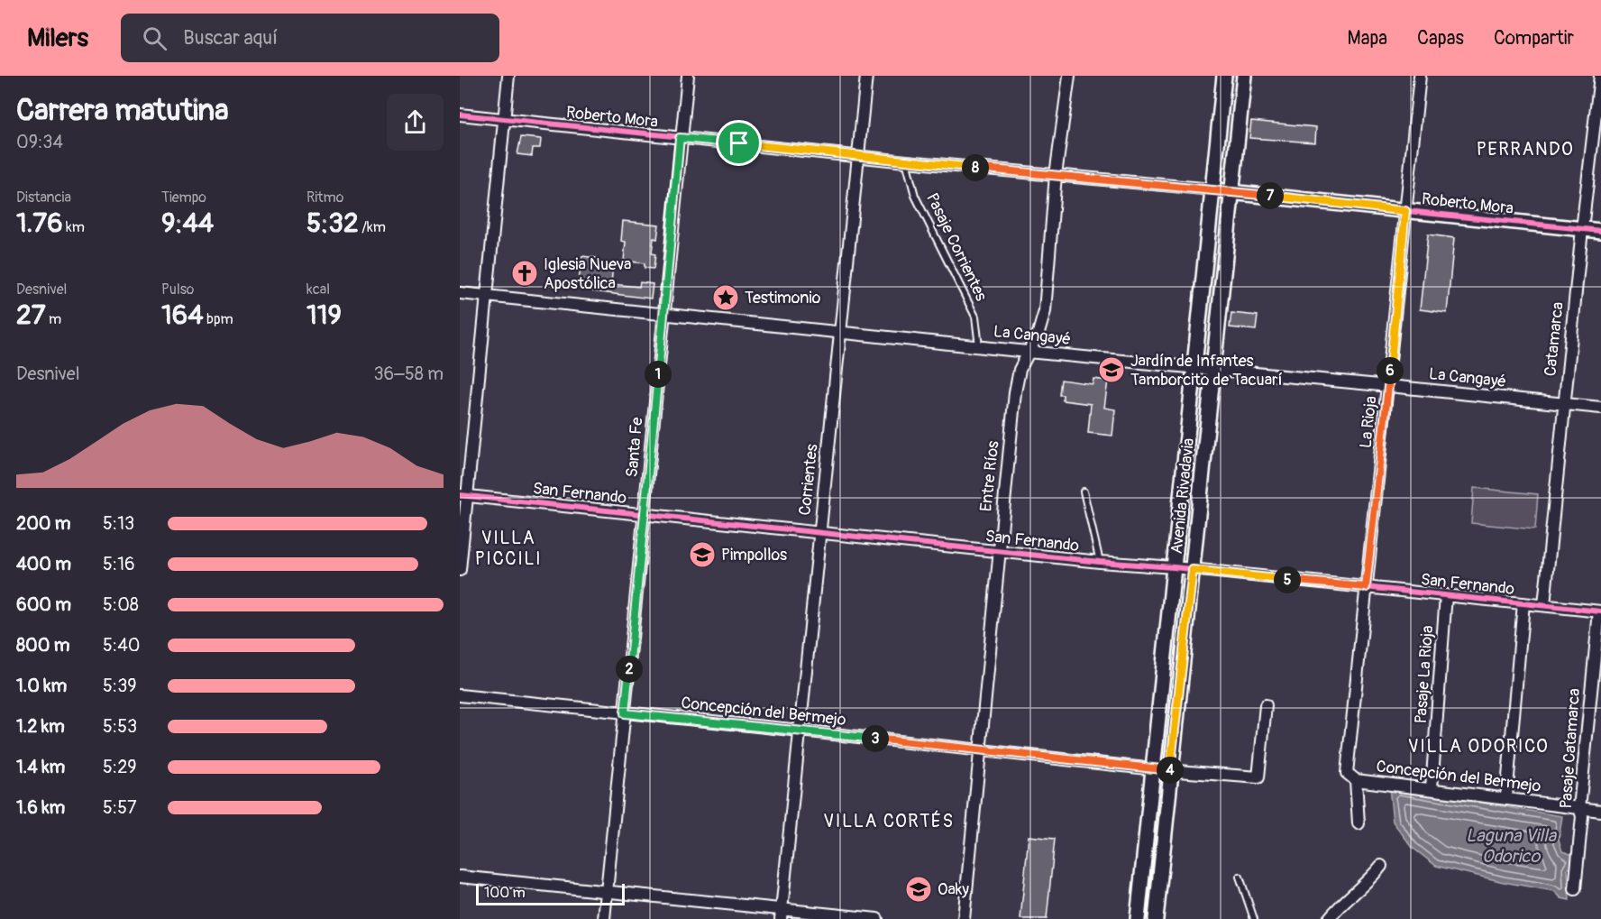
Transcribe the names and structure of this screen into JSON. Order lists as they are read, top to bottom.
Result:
{
  "streets": {
    "street": [
      "Roberto Mora",
      "La Cangayé",
      "Catamarca",
      "La Rioja",
      "Santa Fe",
      "Entre Ríos",
      "Corrientes",
      "San Fernando",
      "Avenida Rivadavia",
      "Pasaje La Rioja",
      "Concepción del Bermejo",
      "Pasaje Catamarca"
    ],
    "lane": ["Pasaje Corrientes"]
  },
  "crossings": [
    ["Roberto Mora", "Pasaje Corrientes"],
    ["Roberto Mora", "Catamarca"],
    ["Roberto Mora", "La Rioja"],
    ["Roberto Mora", "Santa Fe"],
    ["Roberto Mora", "Entre Ríos"],
    ["Roberto Mora", "Corrientes"],
    ["Roberto Mora", "Avenida Rivadavia"],
    ["Pasaje Corrientes", "La Cangayé"],
    ["La Cangayé", "Catamarca"],
    ["La Cangayé", "La Rioja"],
    ["La Cangayé", "Santa Fe"],
    ["La Cangayé", "Entre Ríos"],
    ["La Cangayé", "Corrientes"],
    ["La Cangayé", "Avenida Rivadavia"],
    ["Catamarca", "San Fernando"],
    ["La Rioja", "San Fernando"],
    ["La Rioja", "Concepción del Bermejo"],
    ["Santa Fe", "San Fernando"],
    ["Santa Fe", "Concepción del Bermejo"],
    ["Entre Ríos", "San Fernando"],
    ["Entre Ríos", "Concepción del Bermejo"],
    ["Corrientes", "San Fernando"],
    ["Corrientes", "Concepción del Bermejo"],
    ["San Fernando", "Avenida Rivadavia"],
    ["San Fernando", "Pasaje La Rioja"],
    ["San Fernando", "Pasaje Catamarca"],
    ["Avenida Rivadavia", "Concepción del Bermejo"],
    ["Pasaje La Rioja", "Concepción del Bermejo"],
    ["Concepción del Bermejo", "Pasaje Catamarca"]
  ],
  "districts": [
    "PERRANDO",
    "VILLA PICCILI",
    "VILLA ODORICO",
    "VILLA CORTÉS"
  ],
  "water": ["Laguna Villa Odorico"],
  "places": {
    "church": ["Iglesia Nueva Apostólica"],
    "place": ["Testimonio"],
    "school or university": ["Jardín de Infantes Tamborcito de Tacuarí", "Pimpollos", "Oaky"]
  },
  "scale_bar": "100 m",
  "page": {
    "header": "Milers",
    "search": "Buscar aquí",
    "nav": ["Mapa", "Capas", "Compartir"],
    "heading": ["Carrera matutina", "09:34"],
    "pins": [
      "8",
      "7",
      "6",
      "1",
      "5",
      "2",
      "3",
      "4"
    ],
    "stats": [
      ["Distancia", "1.76 km"],
      ["Tiempo", "9:44"],
      ["Ritmo", "5:32 /km"],
      ["Desnivel", "27 m"],
      ["Pulso", "164 bpm"],
      ["kcal", "119"]
    ],
    "chart": ["Desnivel", "36–58 m"],
    "list": [
      {
        "name": "200 m",
        "note": "5:13"
      },
      {
        "name": "400 m",
        "note": "5:16"
      },
      {
        "name": "600 m",
        "note": "5:08"
      },
      {
        "name": "800 m",
        "note": "5:40"
      },
      {
        "name": "1.0 km",
        "note": "5:39"
      },
      {
        "name": "1.2 km",
        "note": "5:53"
      },
      {
        "name": "1.4 km",
        "note": "5:29"
      },
      {
        "name": "1.6 km",
        "note": "5:57"
      }
    ],
    "scale": "100 m"
  }
}
